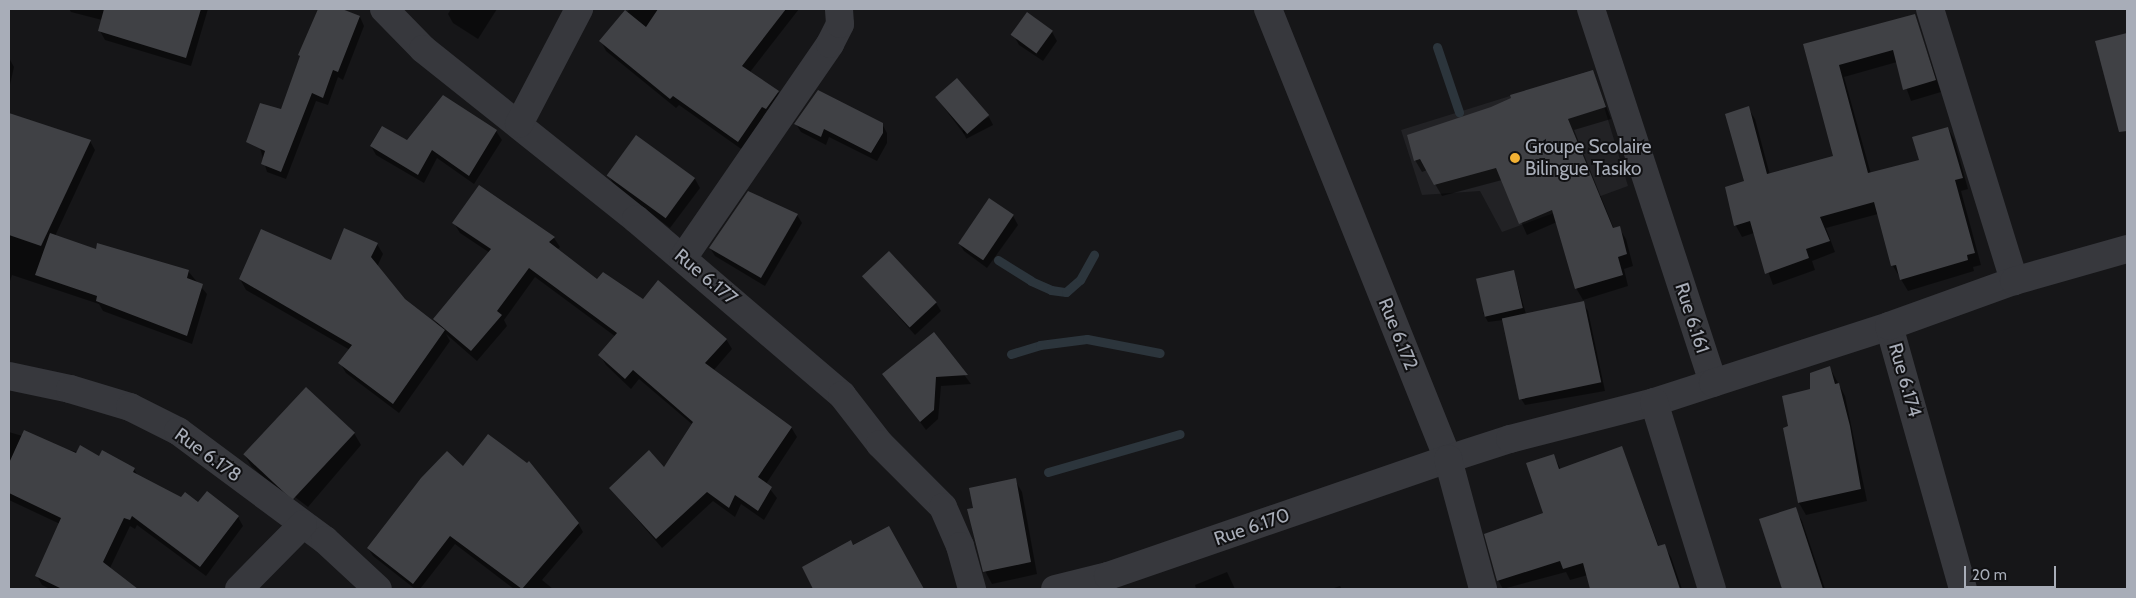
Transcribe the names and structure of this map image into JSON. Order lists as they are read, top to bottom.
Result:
{
  "streets": {
    "street": [
      "Rue 6.177",
      "Rue 6.161",
      "Rue 6.172",
      "Rue 6.174",
      "Rue 6.178",
      "Rue 6.170"
    ]
  },
  "crossings": [
    ["Rue 6.172", "Rue 6.170"]
  ],
  "places": ["Groupe Scolaire Bilingue Tasiko"],
  "scale_bar": "20 m"
}
